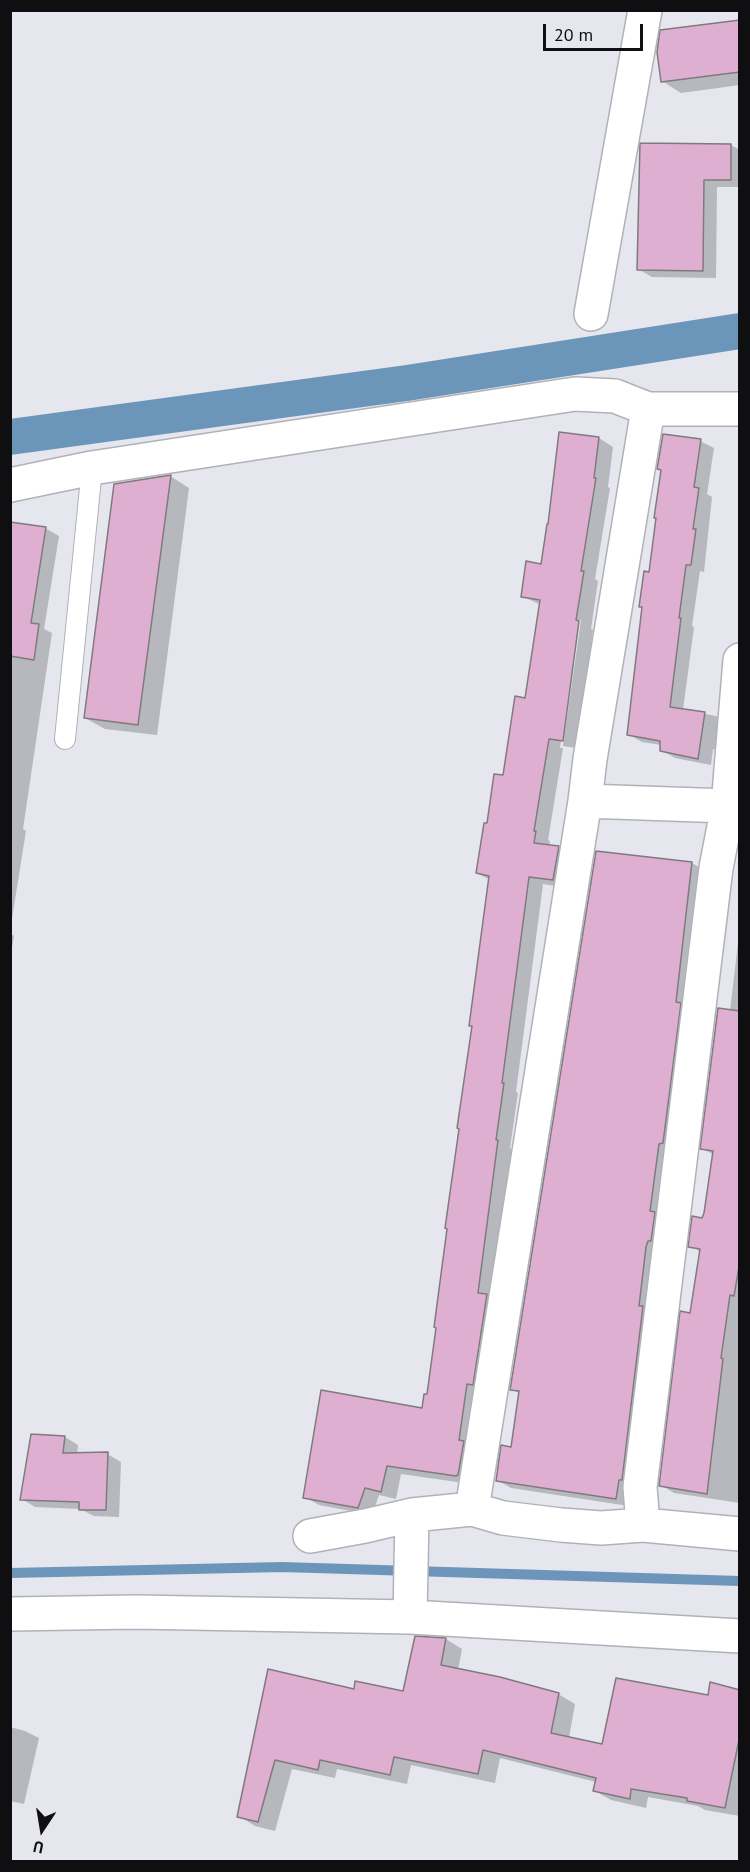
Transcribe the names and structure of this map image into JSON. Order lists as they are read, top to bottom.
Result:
{
  "scale_bar": "20 m",
  "north": "bottom"
}
